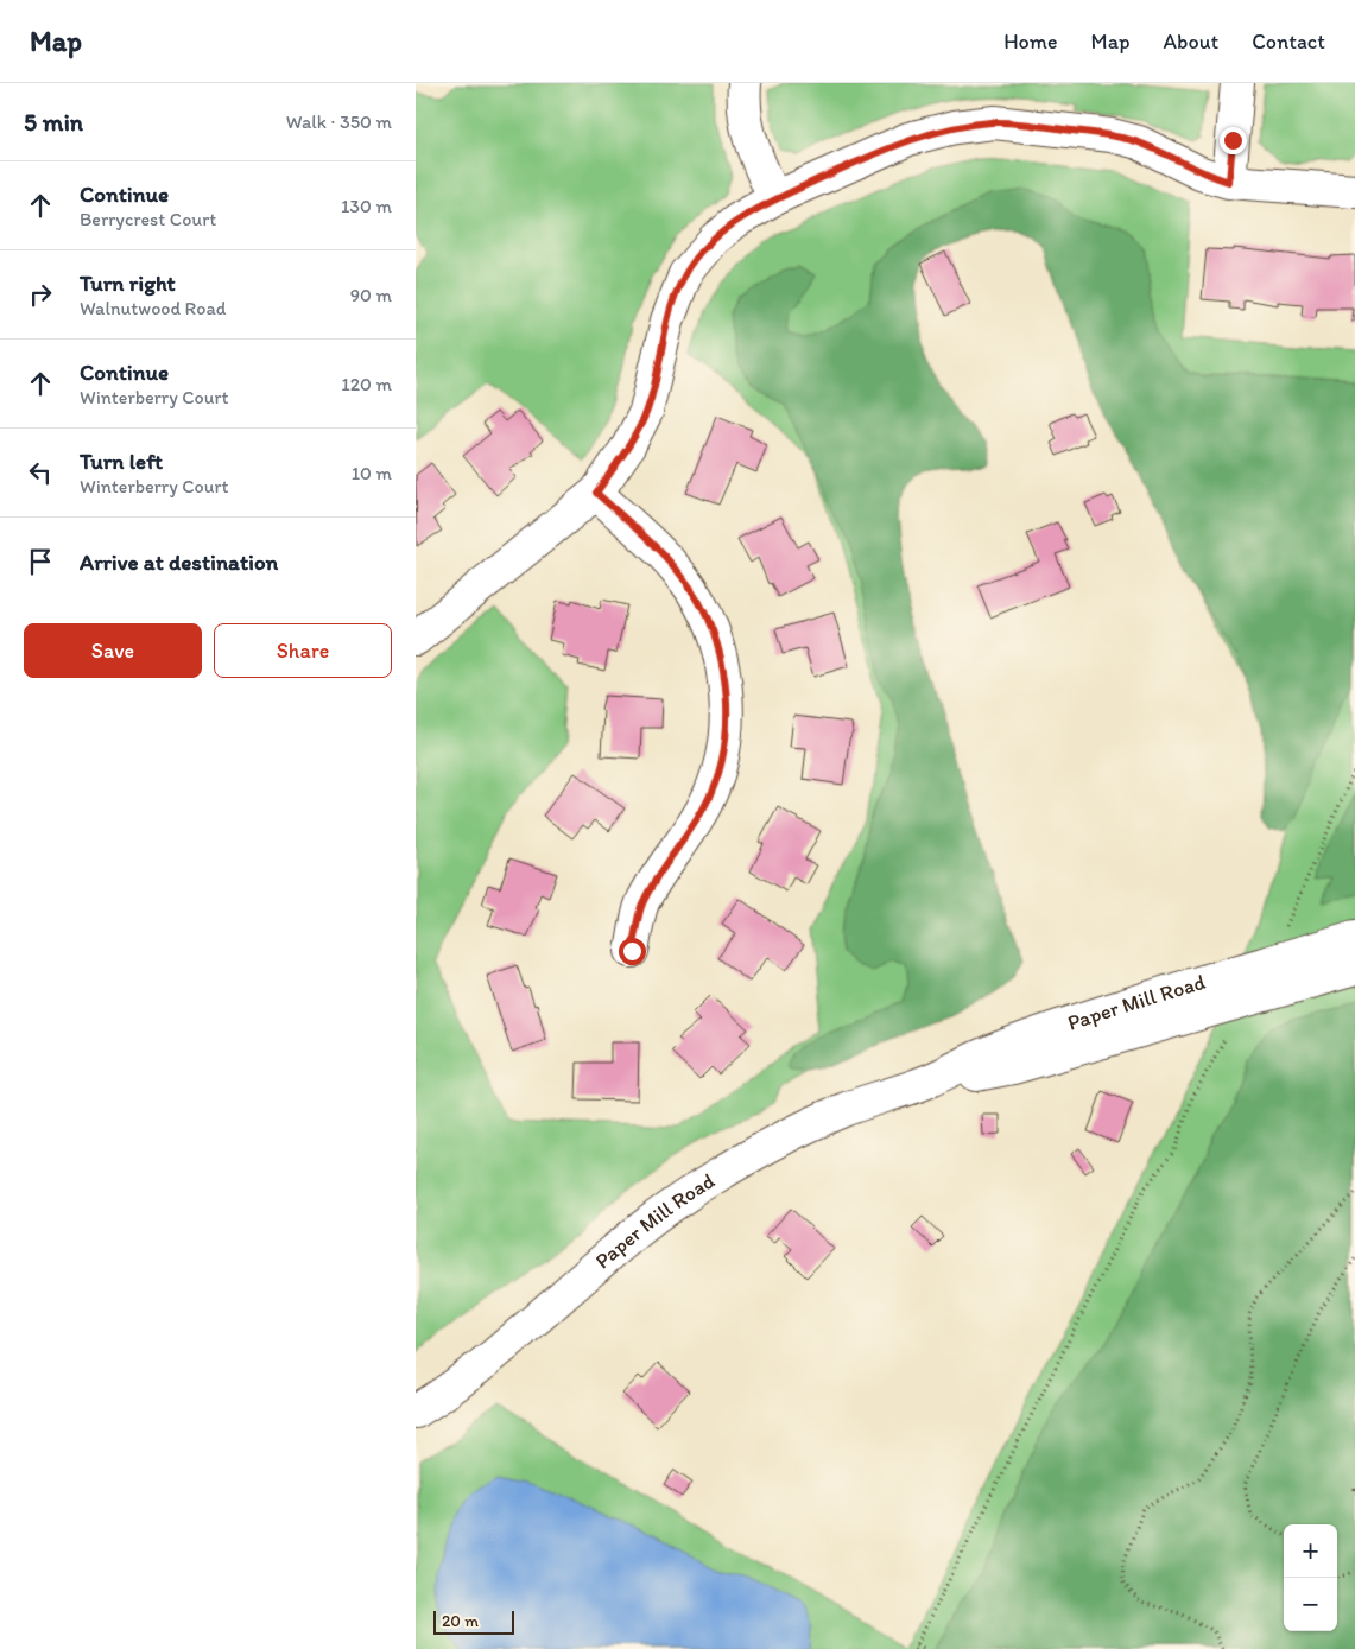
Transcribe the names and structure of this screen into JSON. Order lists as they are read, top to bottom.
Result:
{
  "streets": {
    "street": ["Paper Mill Road"]
  },
  "scale_bar": "20 m",
  "page": {
    "header": "Map",
    "nav": [
      "Home",
      "Map",
      "About",
      "Contact"
    ],
    "heading": ["5 min", "Walk · 350 m"],
    "list": [
      ["Continue", "Berrycrest Court", "130 m"],
      ["Turn right", "Walnutwood Road", "90 m"],
      ["Continue", "Winterberry Court", "120 m"],
      ["Turn left", "Winterberry Court", "10 m"],
      "Arrive at destination"
    ],
    "buttons": ["Save", "Share"],
    "map_buttons": ["+", "−"],
    "scale": "20 m"
  }
}
